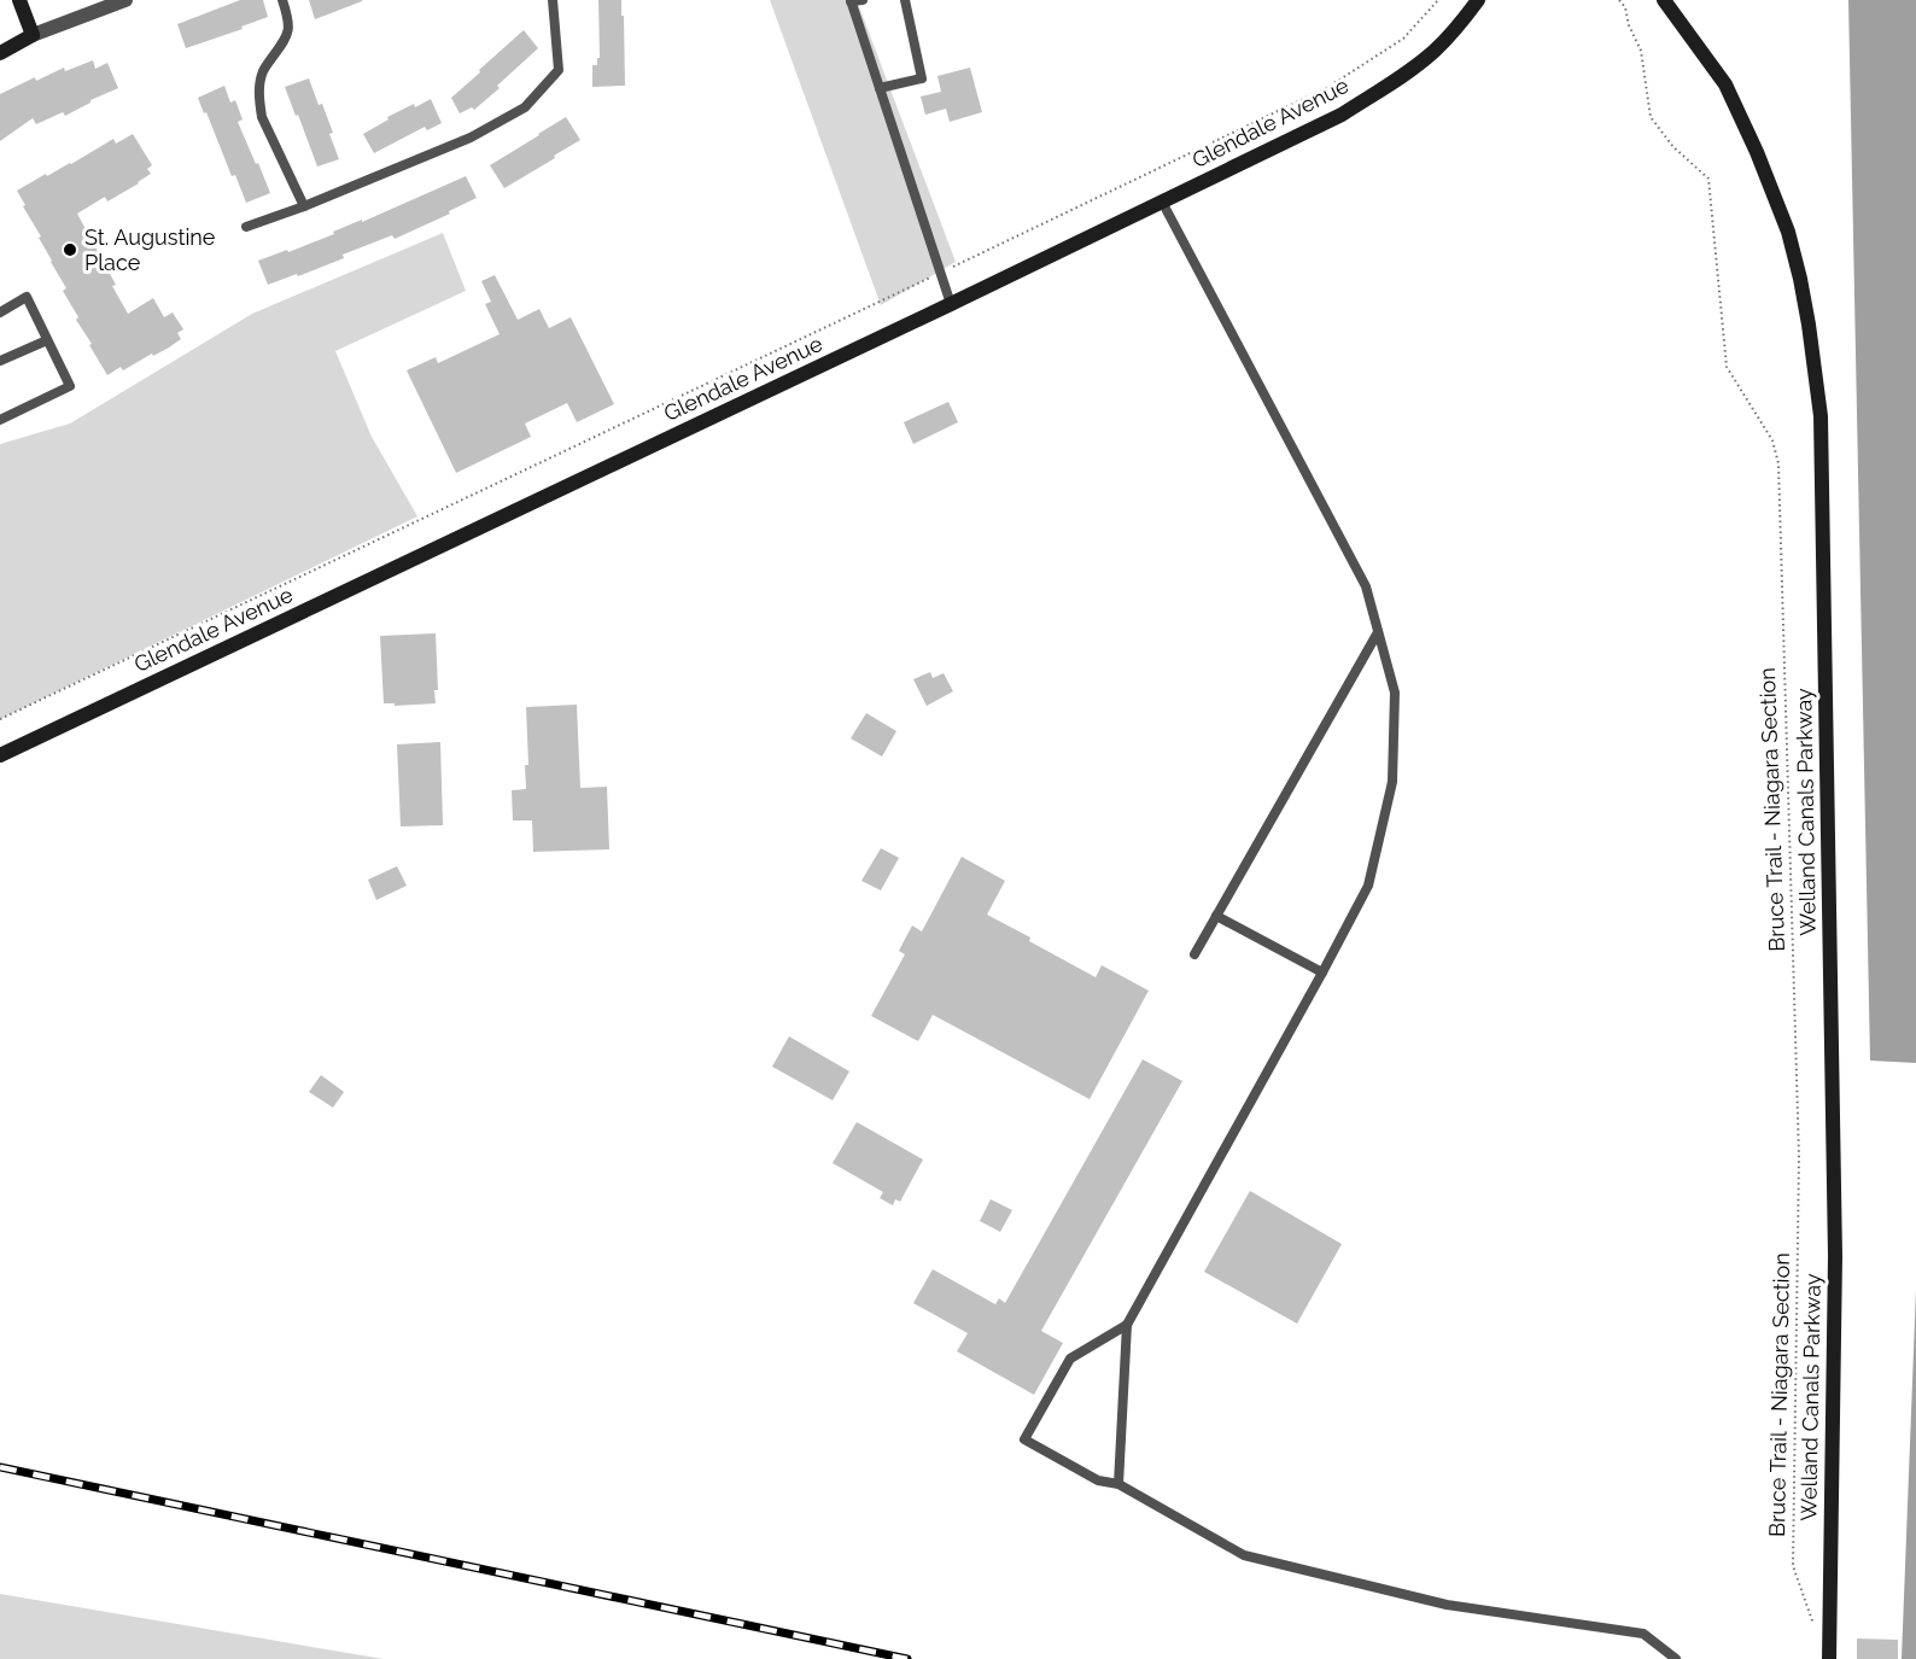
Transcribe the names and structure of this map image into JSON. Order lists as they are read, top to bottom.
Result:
{
  "streets": {
    "street": ["Glendale Avenue", "Welland Canals Parkway"],
    "path": ["Bruce Trail - Niagara Section"]
  },
  "places": ["St. Augustine Place"]
}
